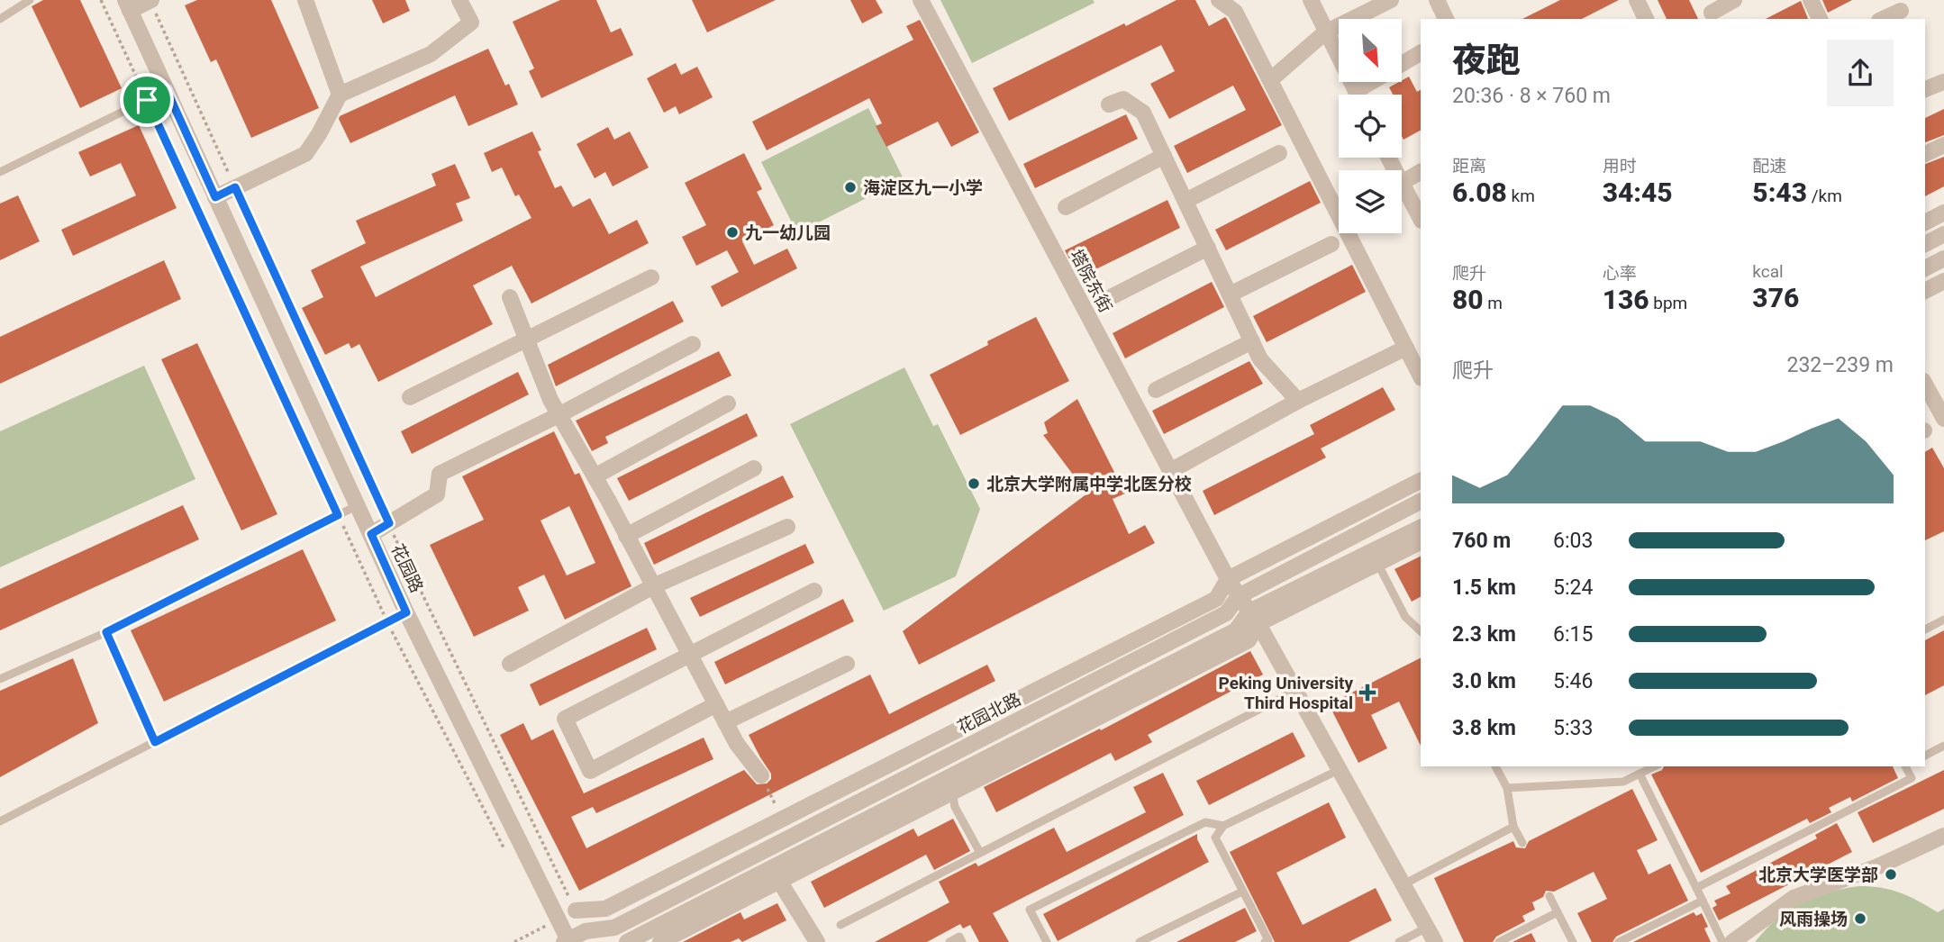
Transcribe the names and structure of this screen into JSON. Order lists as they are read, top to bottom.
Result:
{
  "streets": {
    "street": ["塔院东街", "花园路", "花园北路"]
  },
  "crossings": [
    ["塔院东街", "花园北路"],
    ["花园路", "花园北路"]
  ],
  "places": {
    "other": [
      "海淀区九一小学",
      "九一幼儿园",
      "北京大学附属中学北医分校",
      "北京大学医学部",
      "风雨操场"
    ],
    "health": ["Peking University Third Hospital"]
  },
  "north": "bottom right",
  "page": {
    "heading": ["夜跑", "20:36 · 8 × 760 m"],
    "stats": [
      ["距离", "6.08 km"],
      ["用时", "34:45"],
      ["配速", "5:43 /km"],
      ["爬升", "80 m"],
      ["心率", "136 bpm"],
      ["kcal", "376"]
    ],
    "chart": ["爬升", "232–239 m"],
    "list": [
      {
        "name": "760 m",
        "note": "6:03"
      },
      {
        "name": "1.5 km",
        "note": "5:24"
      },
      {
        "name": "2.3 km",
        "note": "6:15"
      },
      {
        "name": "3.0 km",
        "note": "5:46"
      },
      {
        "name": "3.8 km",
        "note": "5:33"
      }
    ]
  }
}
